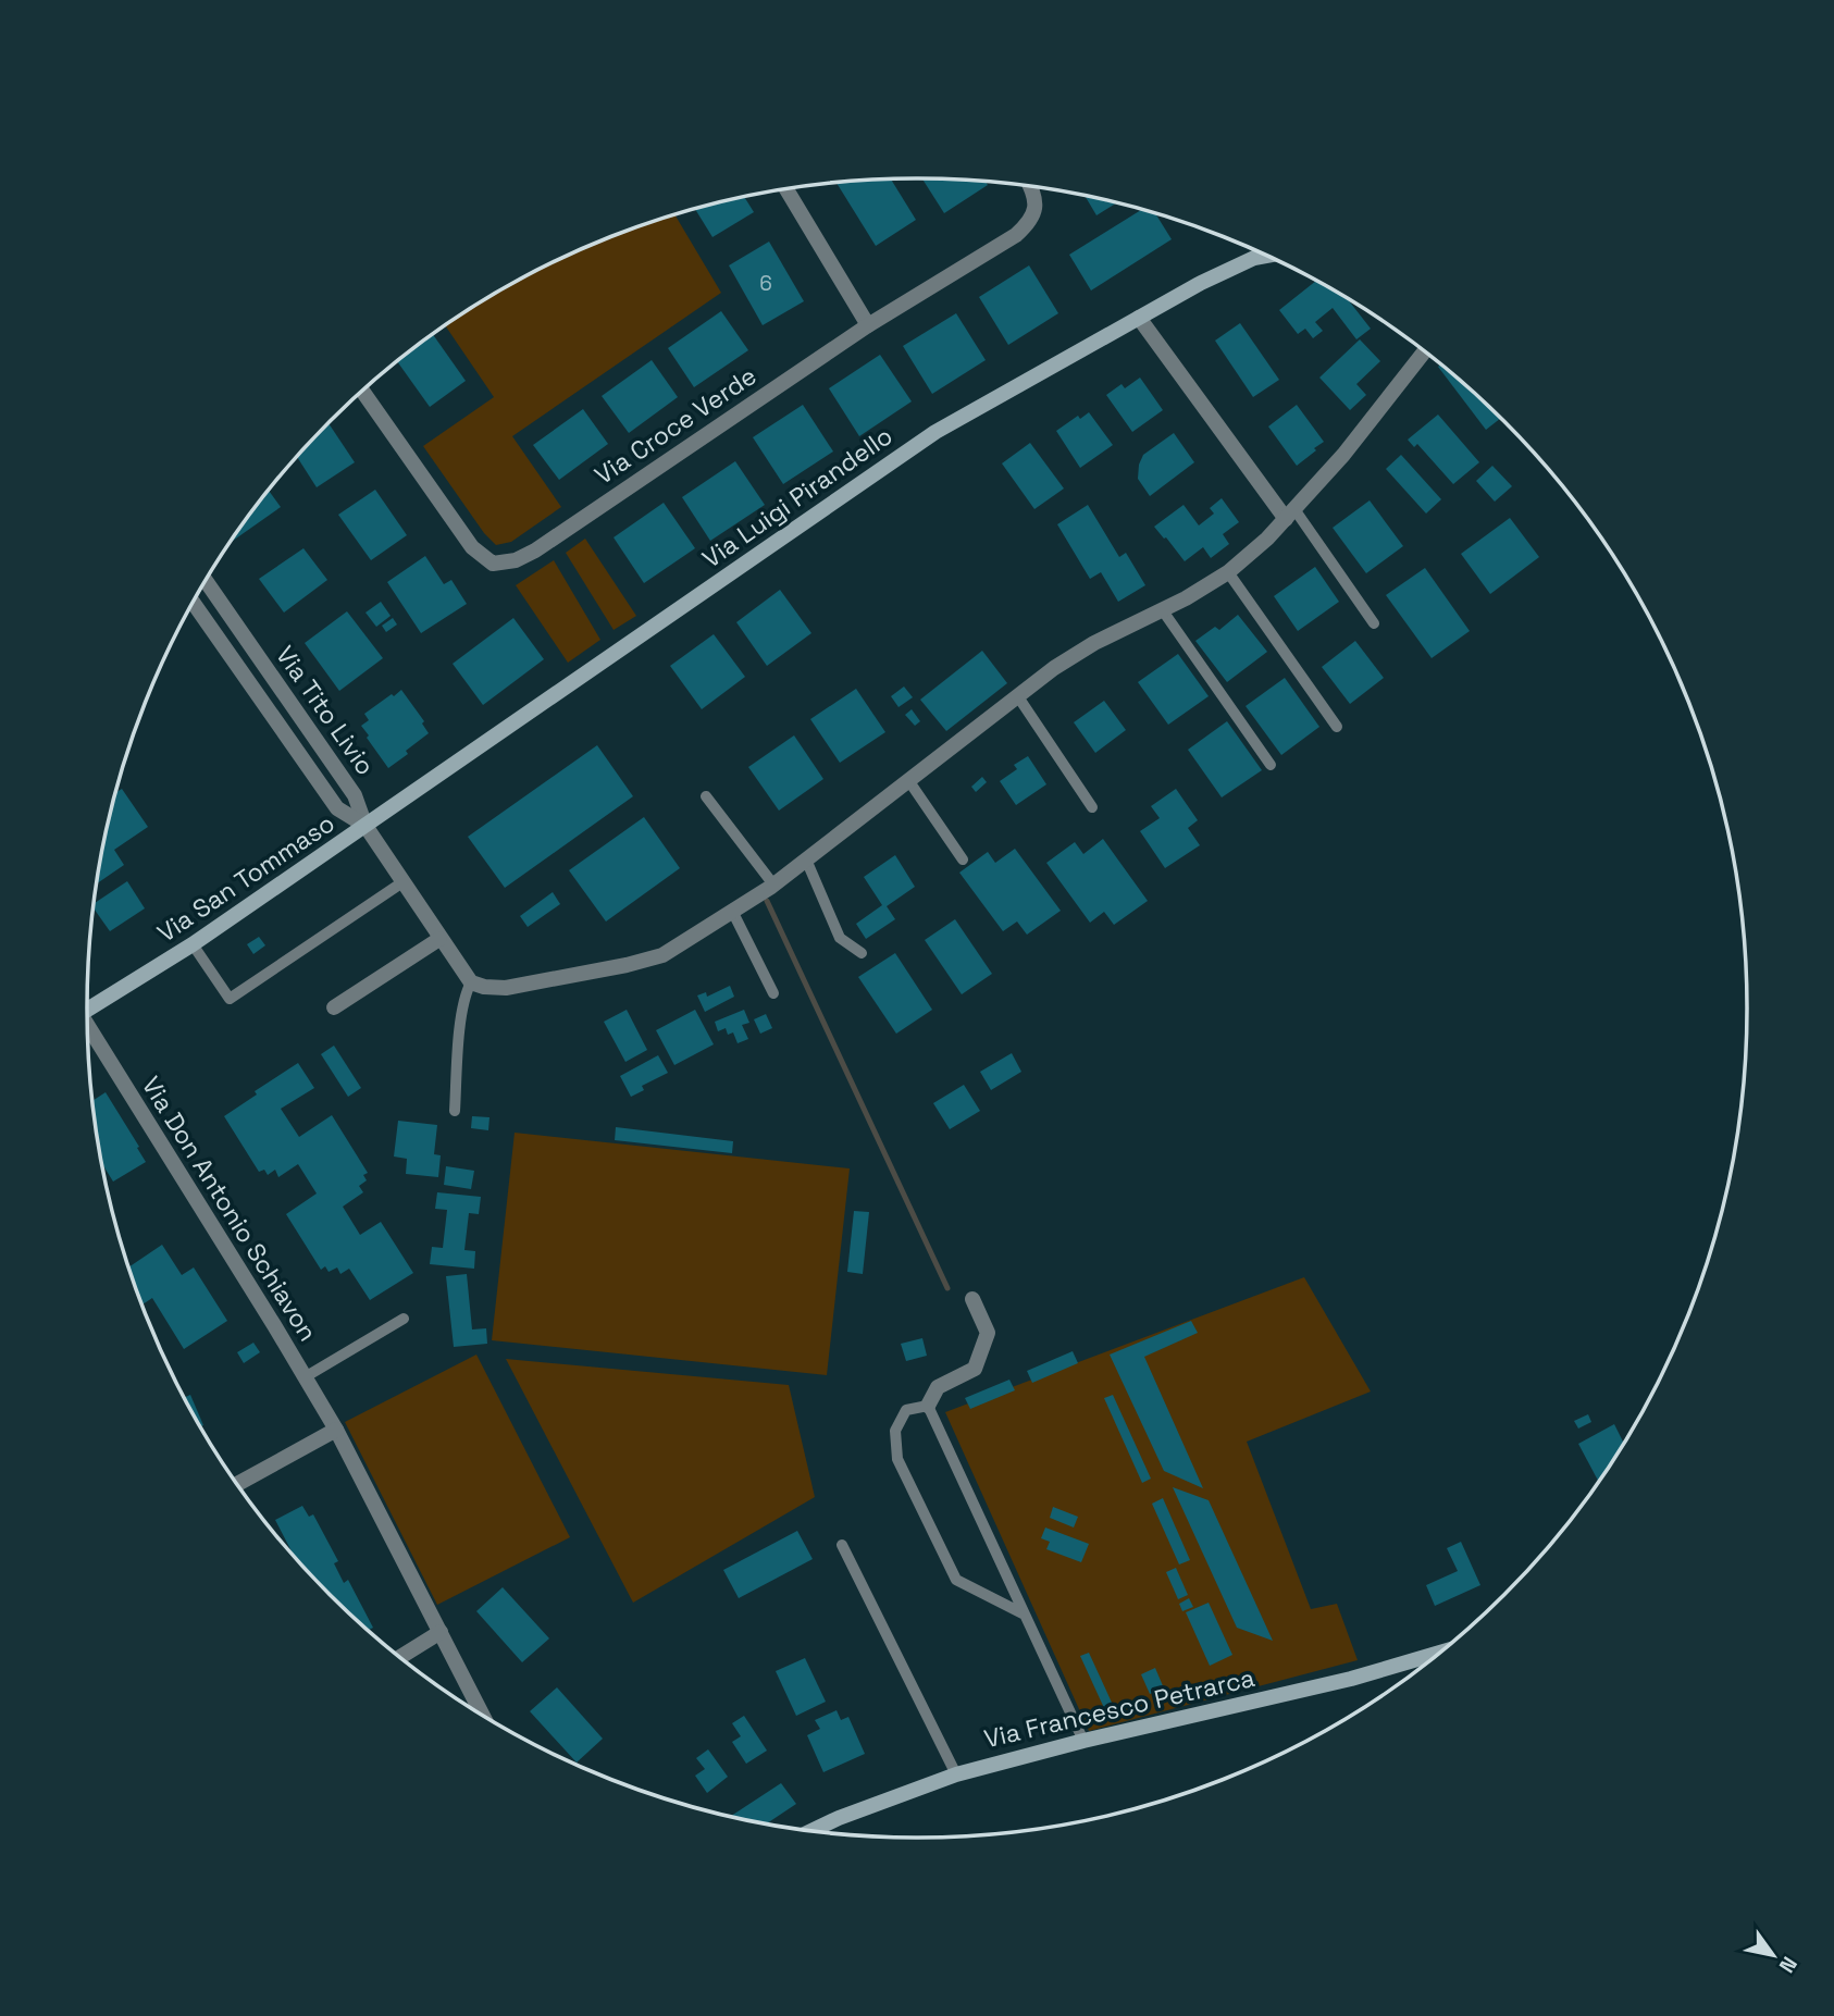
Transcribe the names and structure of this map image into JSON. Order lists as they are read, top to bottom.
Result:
{
  "streets": {
    "street": [
      "Via Croce Verde",
      "Via Luigi Pirandello",
      "Via Tito Livio",
      "Via San Tommaso",
      "Via Don Antonio Schiavon",
      "Via Francesco Petrarca"
    ]
  },
  "crossings": [
    ["Via Luigi Pirandello", "Via Tito Livio"],
    ["Via Luigi Pirandello", "Via San Tommaso"],
    ["Via Tito Livio", "Via San Tommaso"]
  ],
  "house_numbers": ["6"],
  "north": "bottom right"
}
